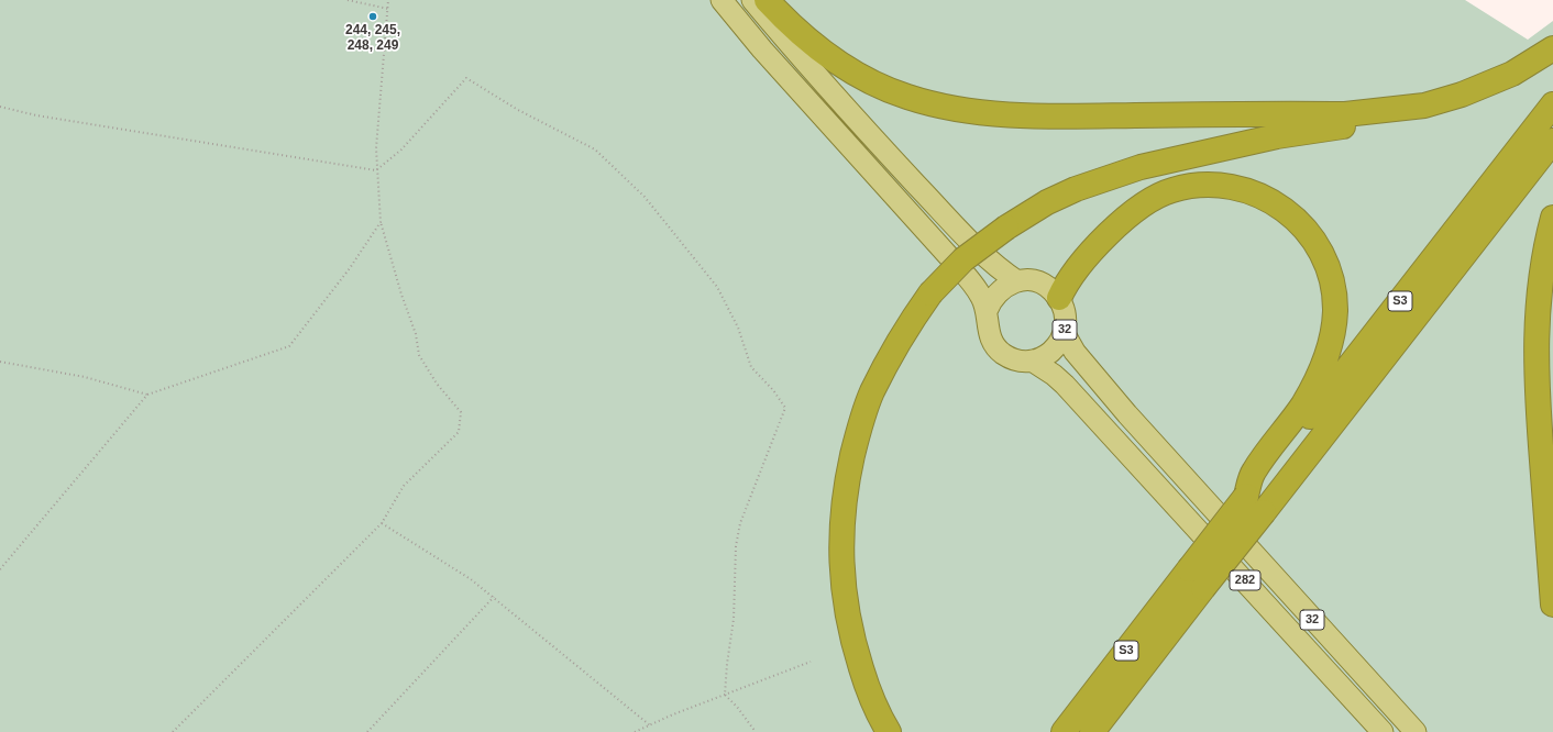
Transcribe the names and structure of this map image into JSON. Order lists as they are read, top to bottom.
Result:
{
  "streets": {
    "highway": ["S3"],
    "main road": ["32", "282"]
  },
  "crossings": [
    ["32", "282"]
  ],
  "places": ["244, 245, 248, 249"]
}
